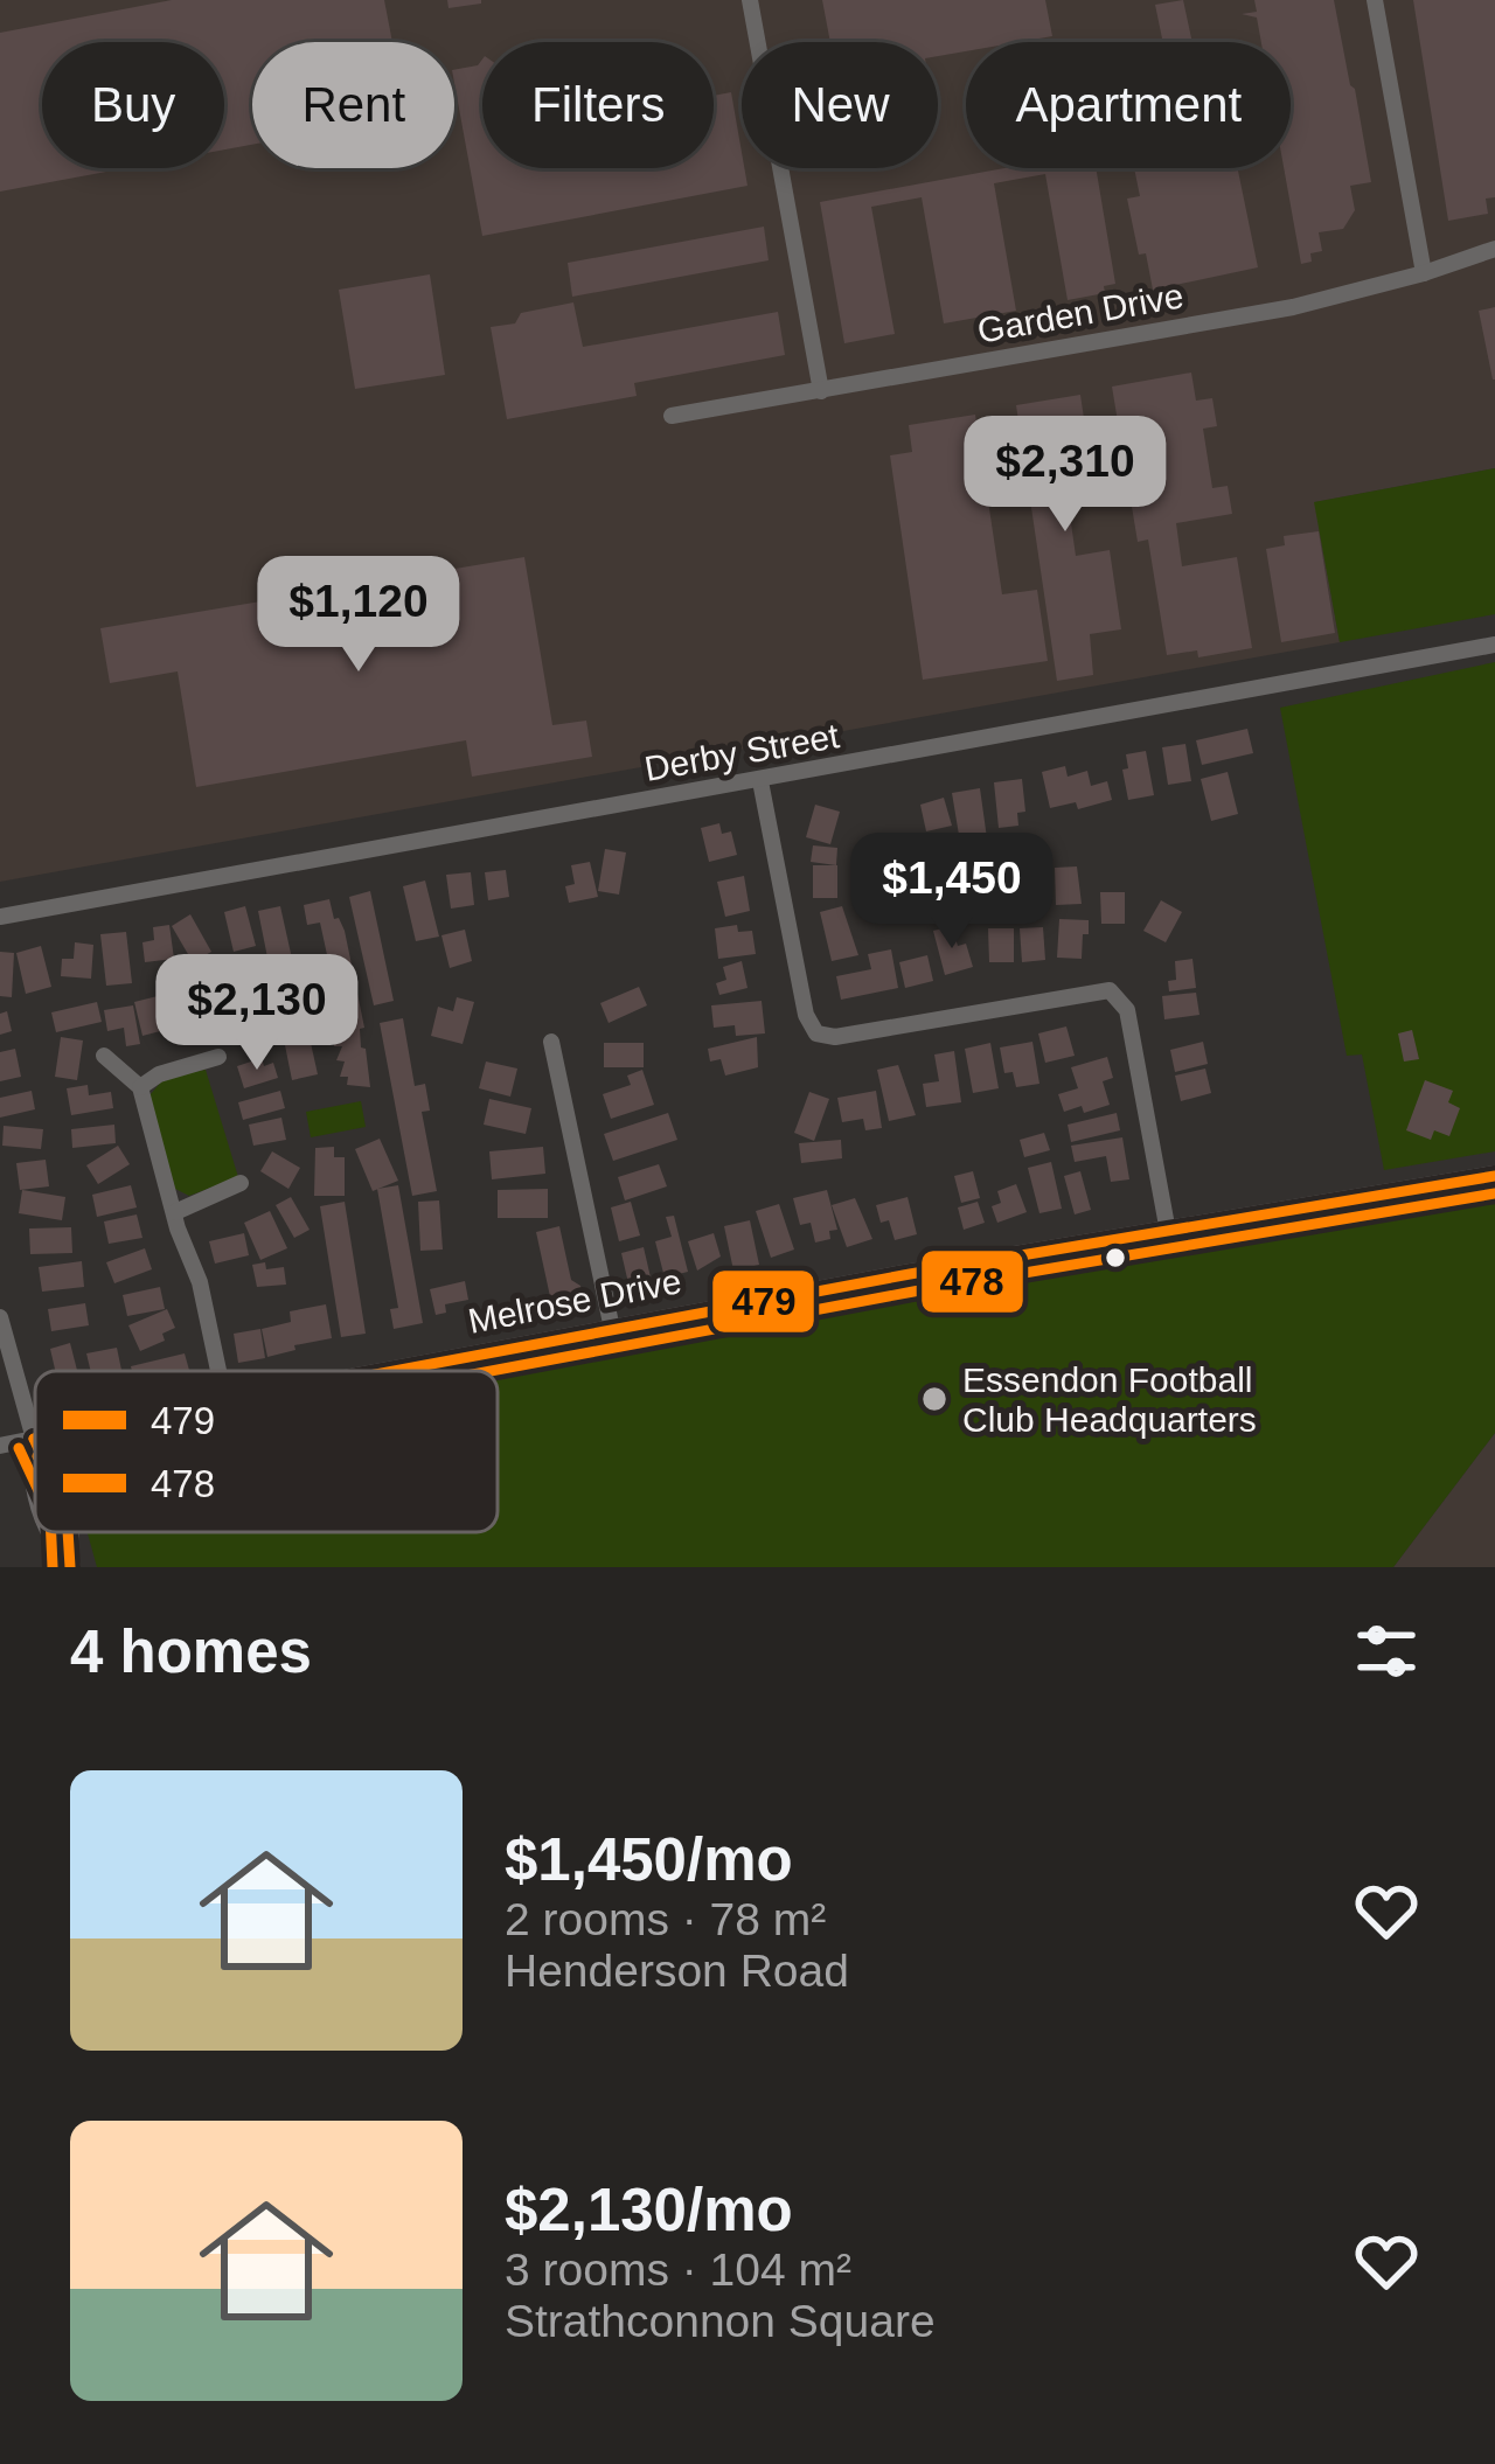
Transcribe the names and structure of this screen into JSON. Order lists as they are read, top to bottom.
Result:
{
  "streets": {
    "street": ["Garden Drive", "Derby Street", "Melrose Drive"]
  },
  "places": ["Essendon Football Club Headquarters"],
  "lines": ["transit line 479", "transit line 478"],
  "legend": ["479", "478"],
  "page": {
    "chip": [
      "Buy",
      "Rent",
      "Filters",
      "New",
      "Apartment"
    ],
    "price": [
      "$2,310",
      "$1,120",
      "$1,450",
      "$2,130"
    ],
    "heading": "4 homes",
    "list": [
      {
        "name": "$1,450/mo",
        "note": "2 rooms · 78 m² · Henderson Road"
      },
      {
        "name": "$2,130/mo",
        "note": "3 rooms · 104 m² · Strathconnon Square"
      }
    ]
  }
}
